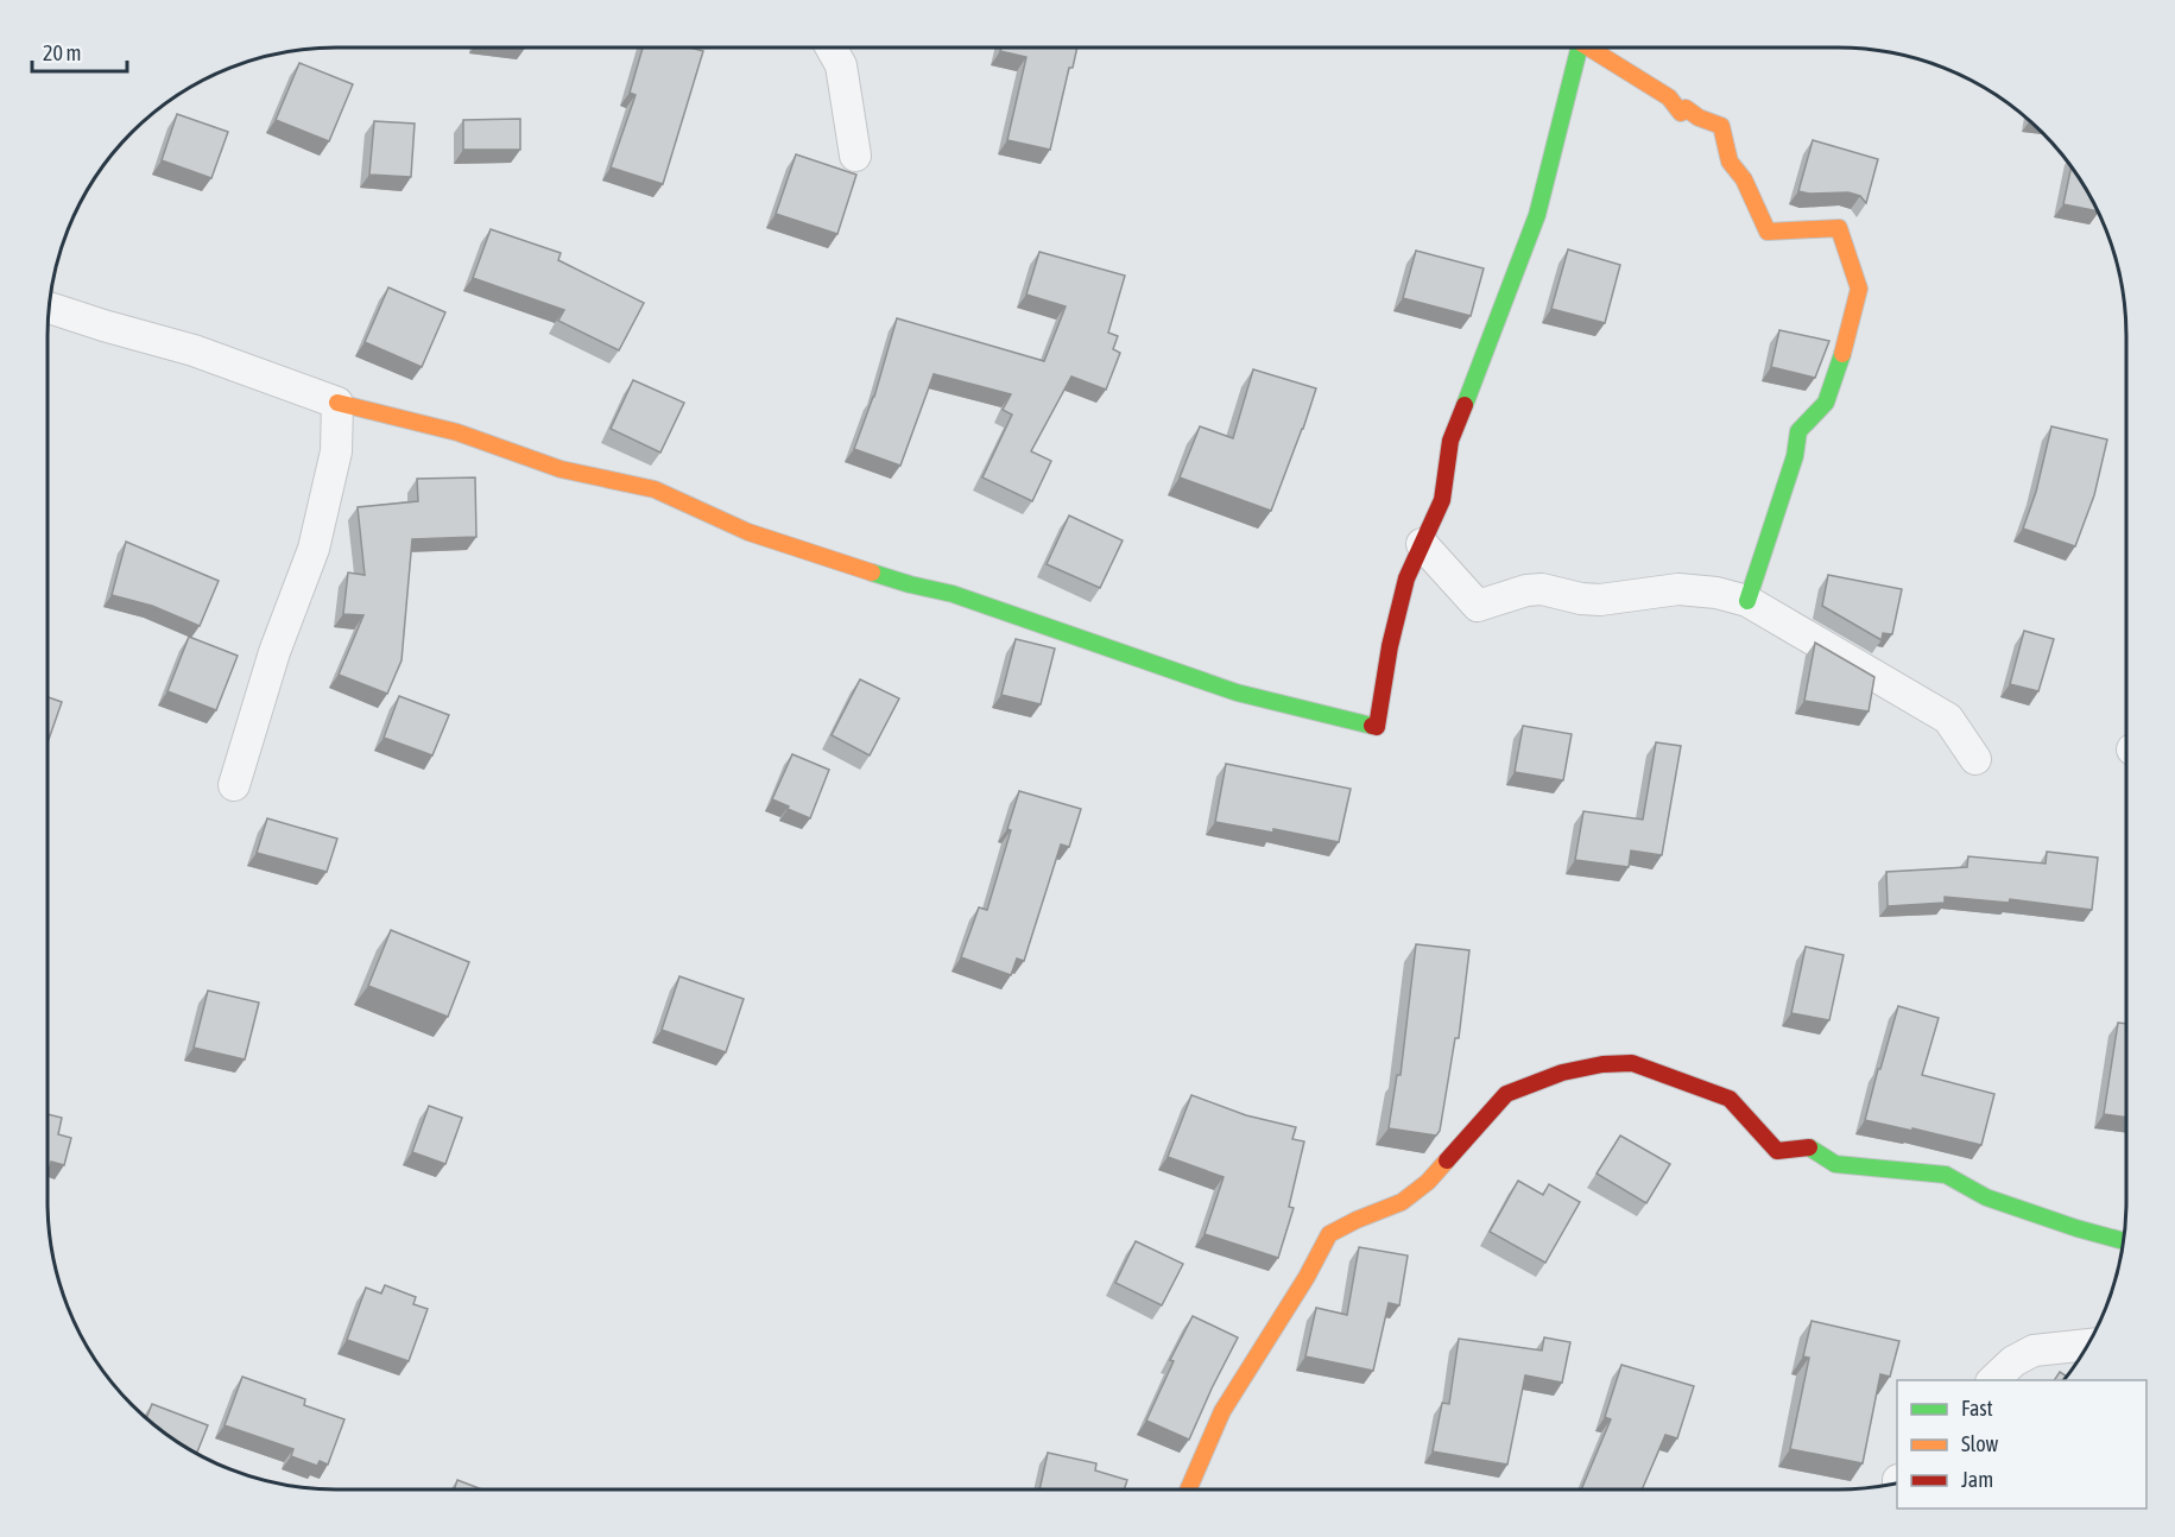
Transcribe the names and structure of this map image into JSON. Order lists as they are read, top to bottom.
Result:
{
  "legend": ["Fast", "Slow", "Jam"],
  "scale_bar": "20 m"
}
